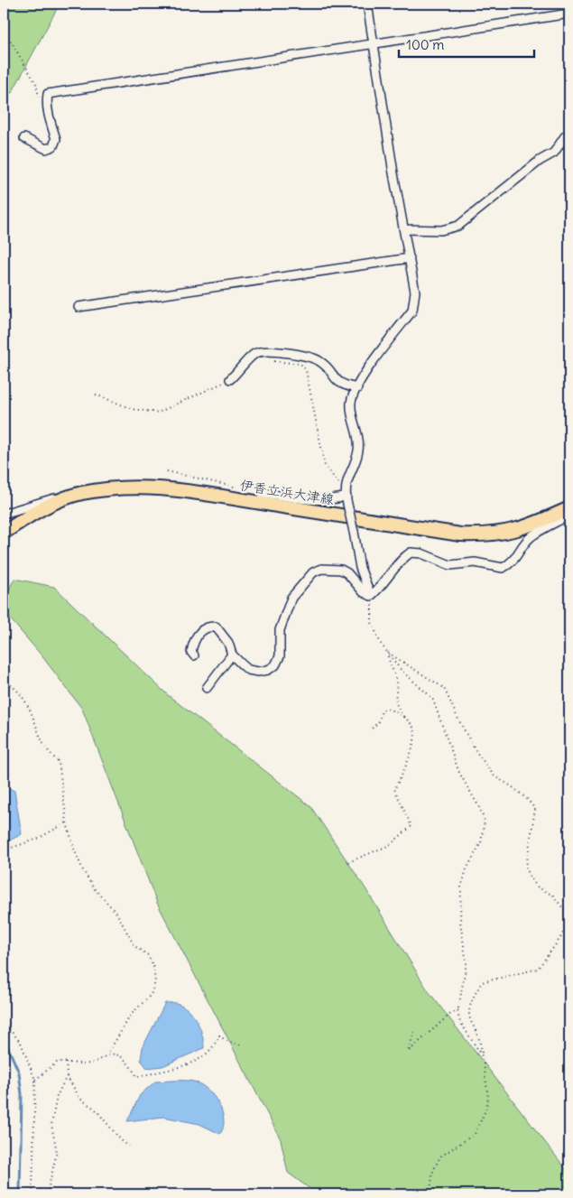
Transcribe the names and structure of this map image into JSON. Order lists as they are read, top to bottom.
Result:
{
  "streets": {
    "main road": ["伊香立浜大津線"]
  },
  "scale_bar": "100 m"
}
